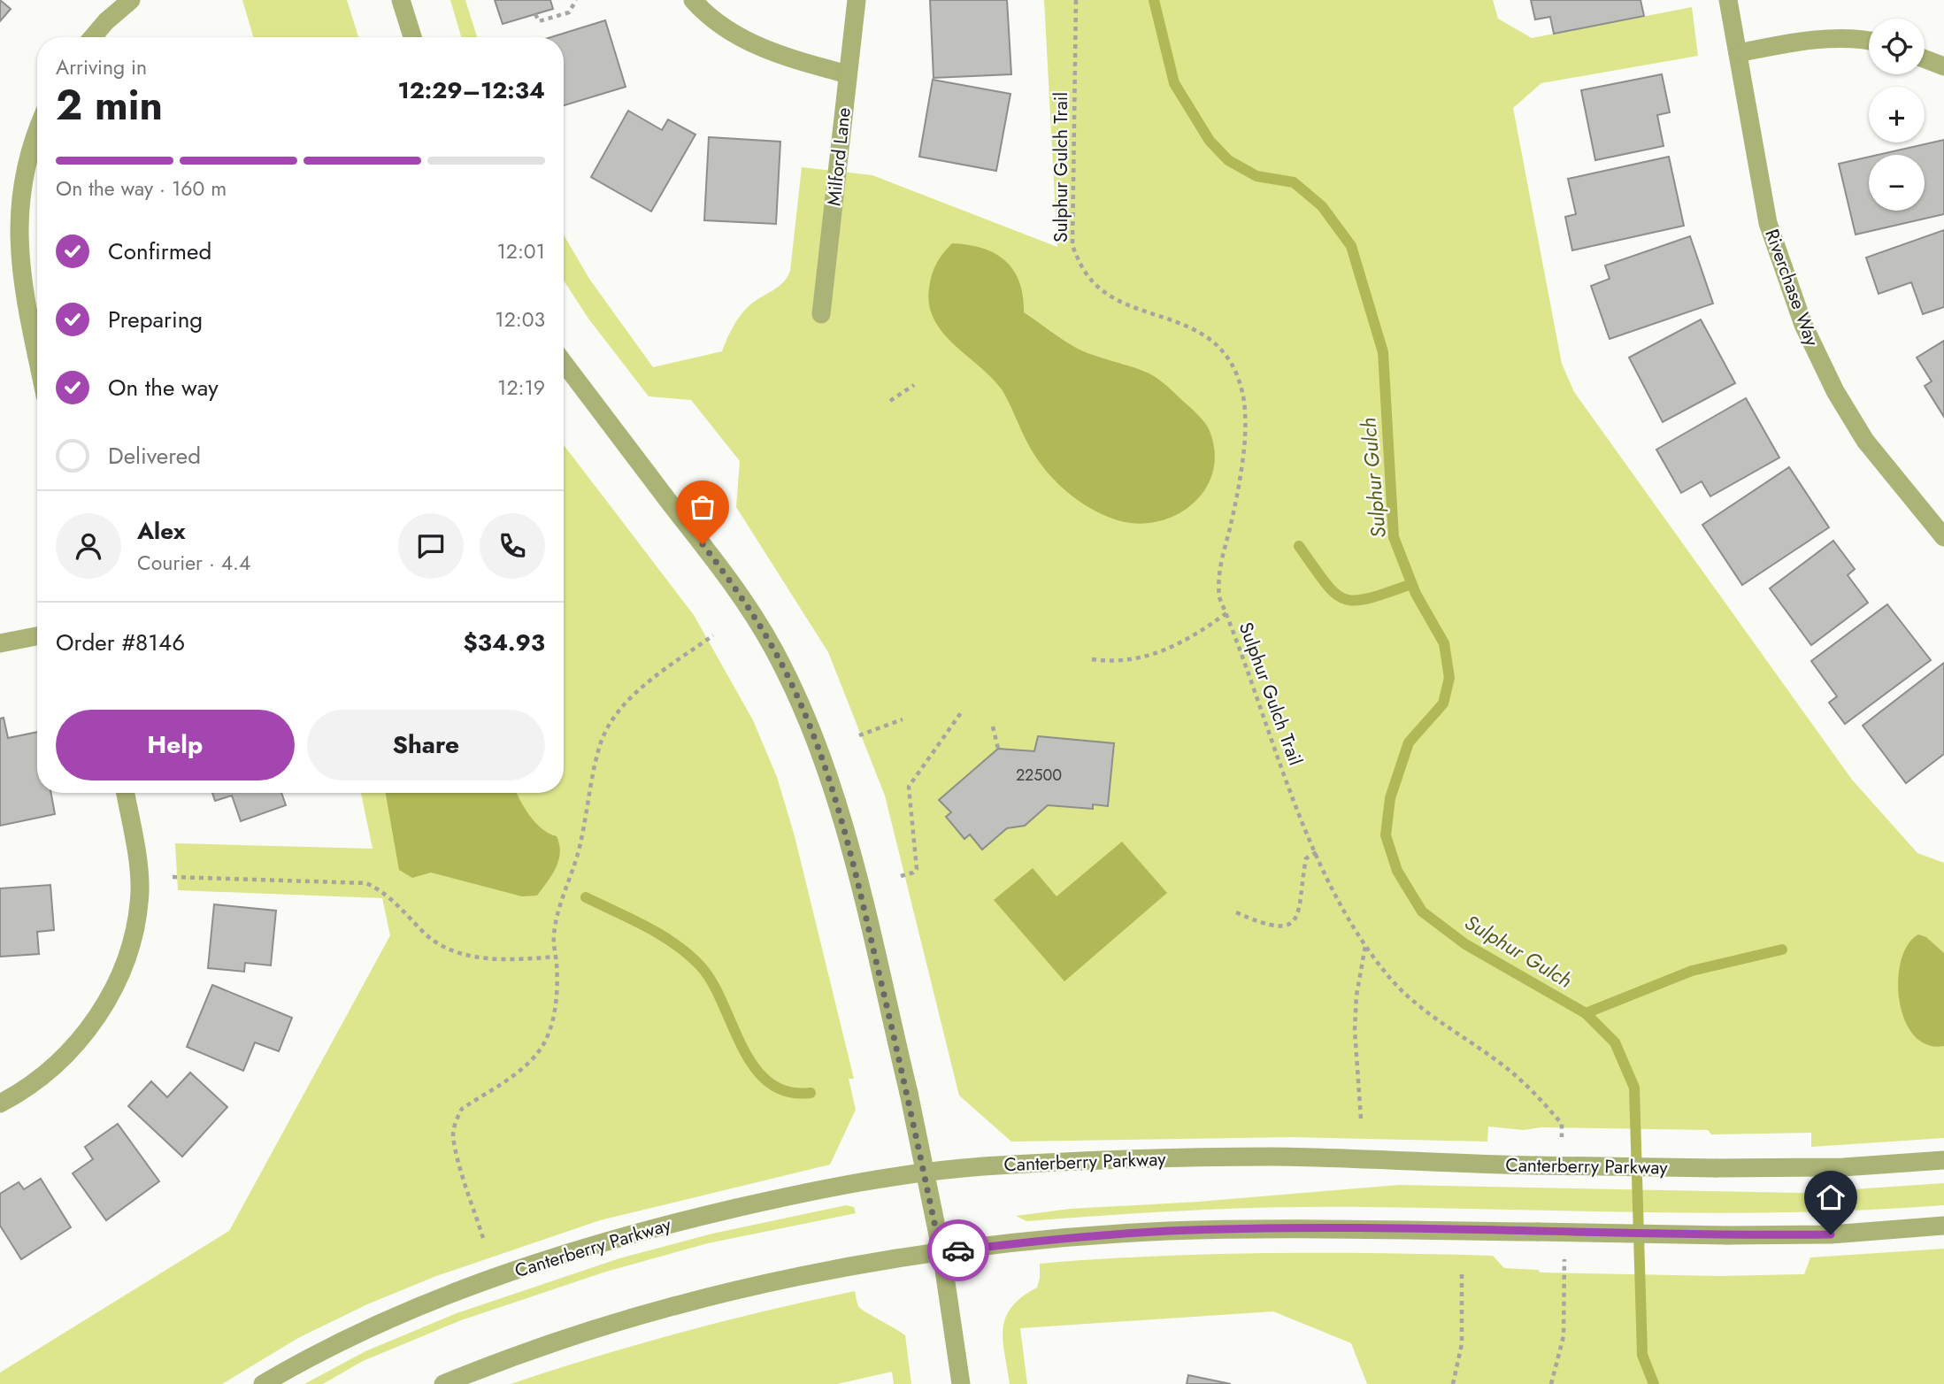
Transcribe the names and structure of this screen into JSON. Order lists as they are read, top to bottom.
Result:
{
  "streets": {
    "street": ["Milford Lane", "Riverchase Way", "Canterberry Parkway"],
    "path": ["Sulphur Gulch Trail"]
  },
  "water": ["Sulphur Gulch"],
  "house_numbers": ["22500"],
  "page": {
    "map_buttons": ["+", "−"],
    "heading": ["2 min", "Arriving in", "12:29–12:34"],
    "panel": [
      "Alex",
      "Courier · 4.4",
      "Order #8146",
      "$34.93"
    ],
    "bar": "On the way · 160 m",
    "list": [
      ["Confirmed", "12:01"],
      ["Preparing", "12:03"],
      ["On the way", "12:19"],
      "Delivered"
    ],
    "buttons": ["Help", "Share"]
  }
}
